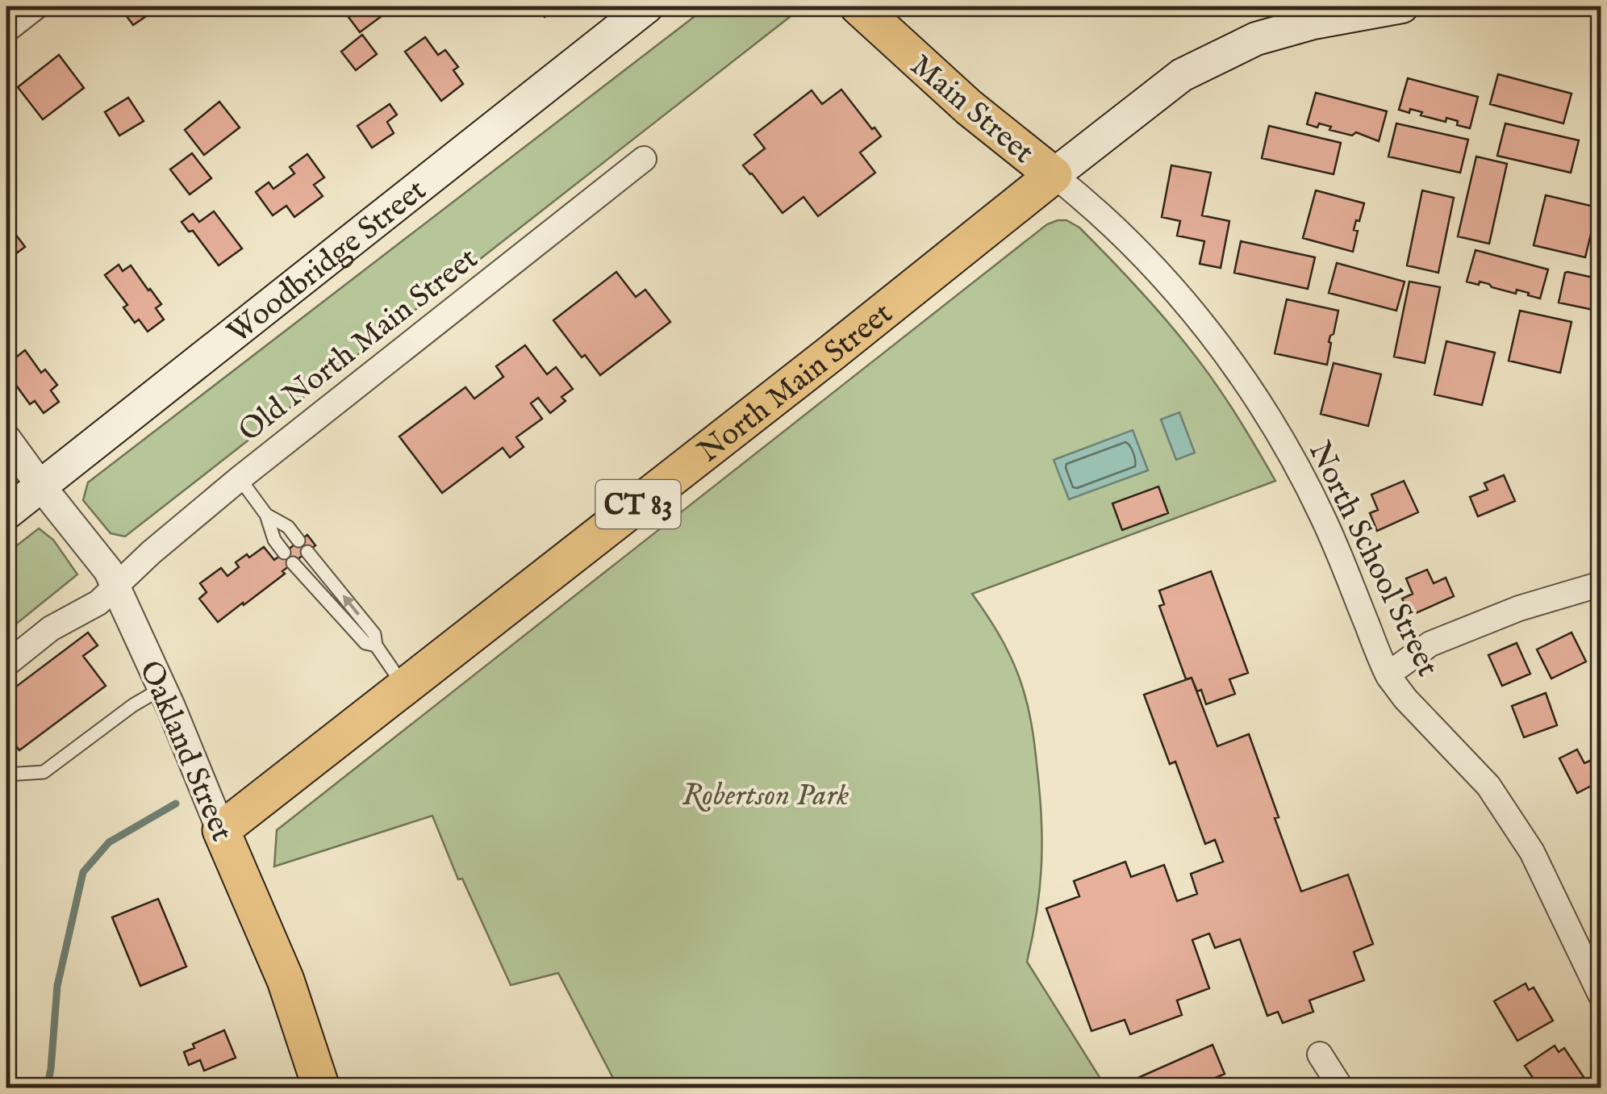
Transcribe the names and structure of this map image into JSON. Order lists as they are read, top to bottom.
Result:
{
  "streets": {
    "main road": [
      "Main Street",
      "Woodbridge Street",
      "North Main Street",
      "CT 83",
      "Oakland Street"
    ],
    "street": ["Old North Main Street", "North School Street"]
  },
  "crossings": [
    ["Main Street", "North Main Street"],
    ["Main Street", "North School Street"],
    ["Woodbridge Street", "Oakland Street"],
    ["Old North Main Street", "Oakland Street"],
    ["North Main Street", "North School Street"],
    ["North Main Street", "Oakland Street"]
  ],
  "parks": ["Robertson Park"]
}
